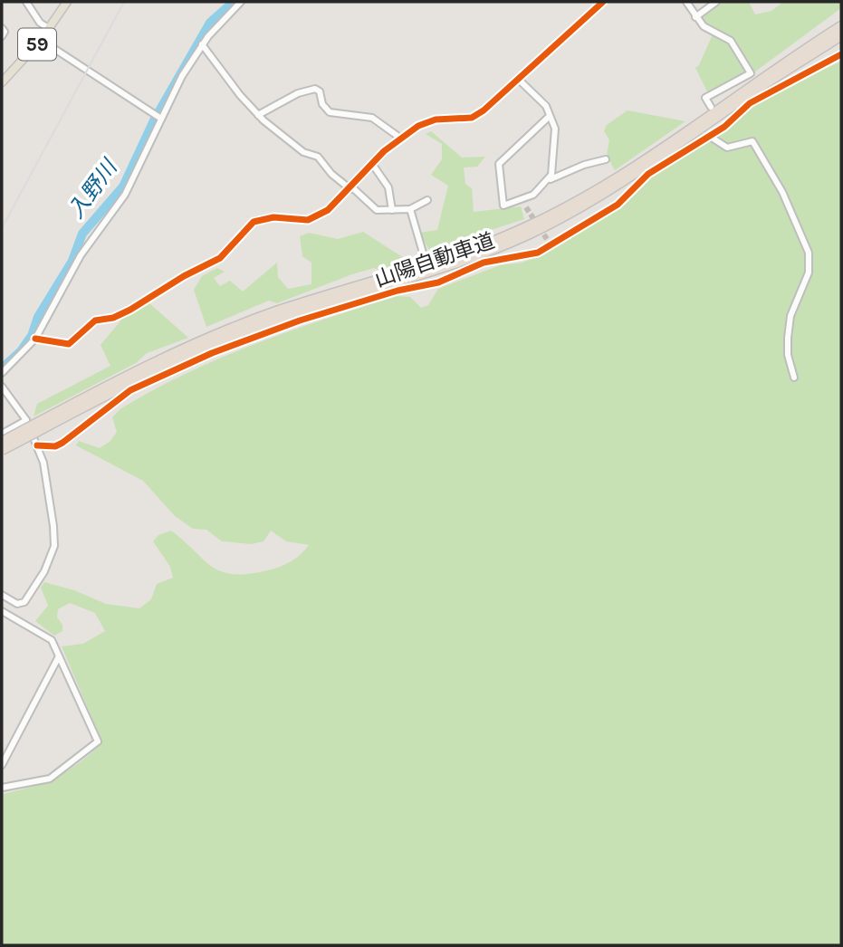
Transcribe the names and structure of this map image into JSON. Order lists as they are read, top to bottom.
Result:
{
  "streets": {
    "highway": ["山陽自動車道"],
    "main road": ["59"]
  },
  "water": ["入野川"]
}
